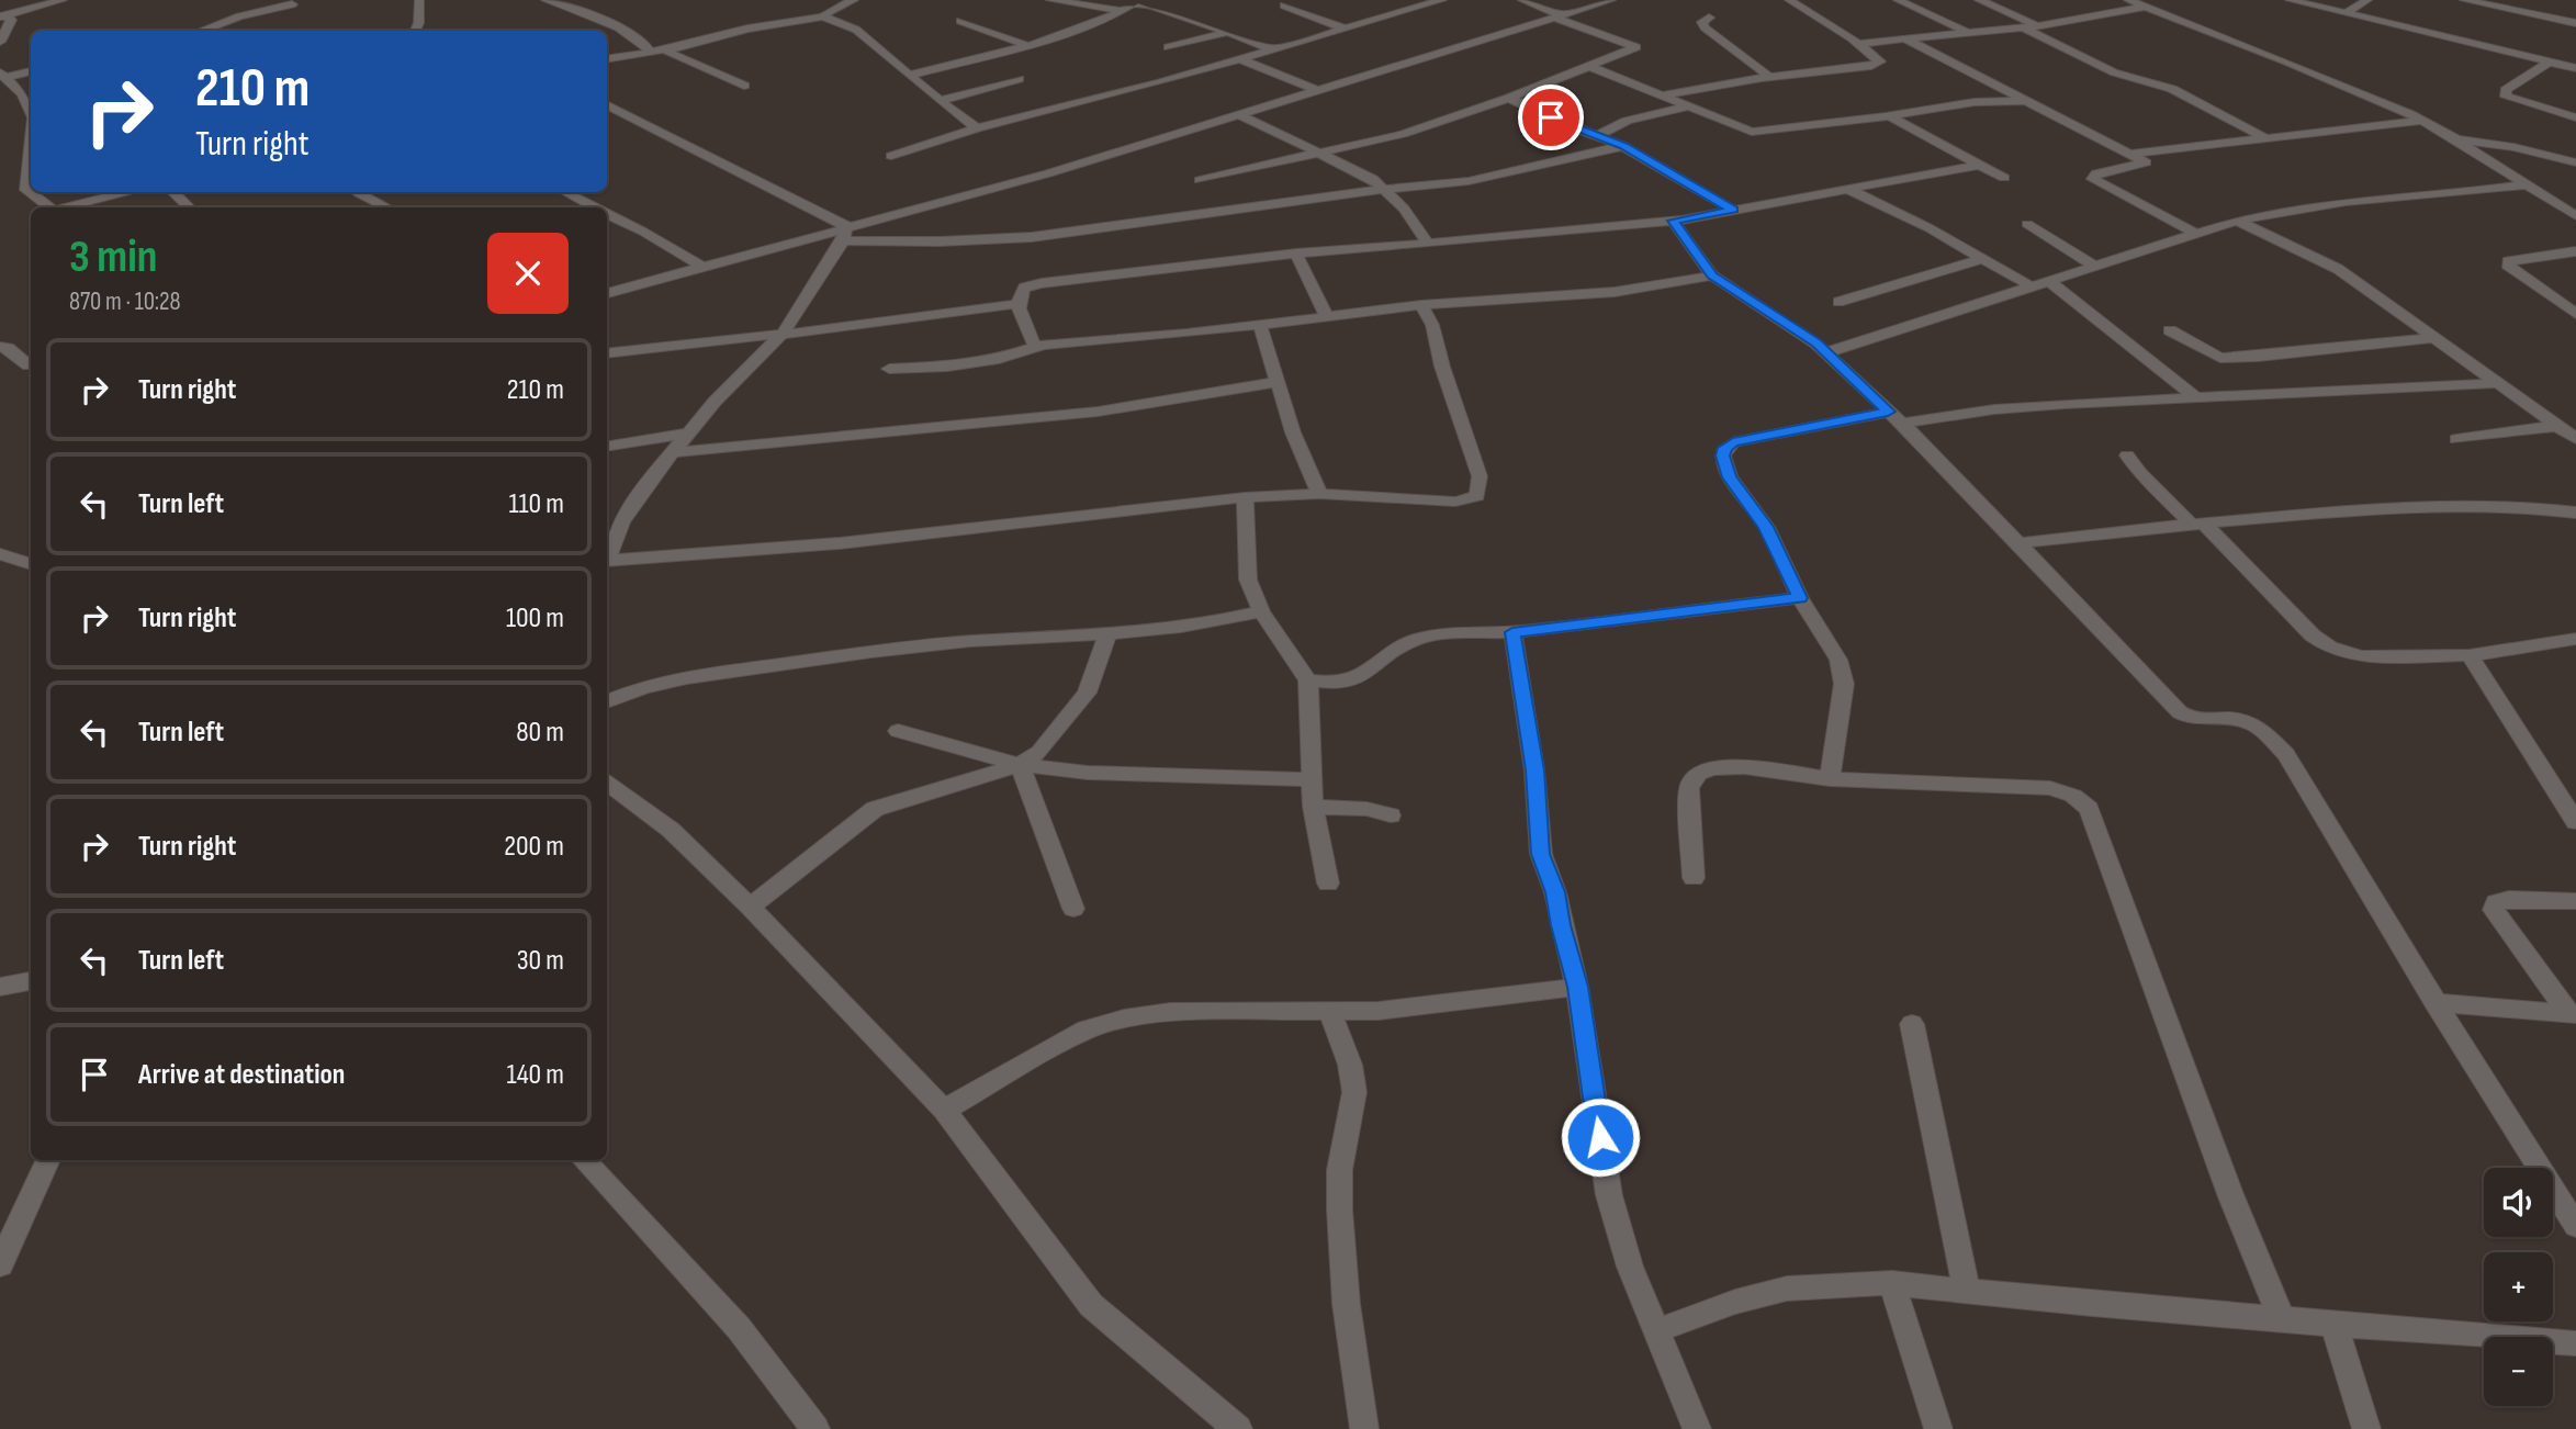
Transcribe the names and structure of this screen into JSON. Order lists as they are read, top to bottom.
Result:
{
  "page": {
    "turn": ["210 m", "Turn right"],
    "heading": ["3 min", "870 m · 10:28"],
    "list": [
      {
        "name": "Turn right",
        "value": "210 m"
      },
      {
        "name": "Turn left",
        "value": "110 m"
      },
      {
        "name": "Turn right",
        "value": "100 m"
      },
      {
        "name": "Turn left",
        "value": "80 m"
      },
      {
        "name": "Turn right",
        "value": "200 m"
      },
      {
        "name": "Turn left",
        "value": "30 m"
      },
      {
        "name": "Arrive at destination",
        "value": "140 m"
      }
    ],
    "map_buttons": ["+", "−"]
  }
}
